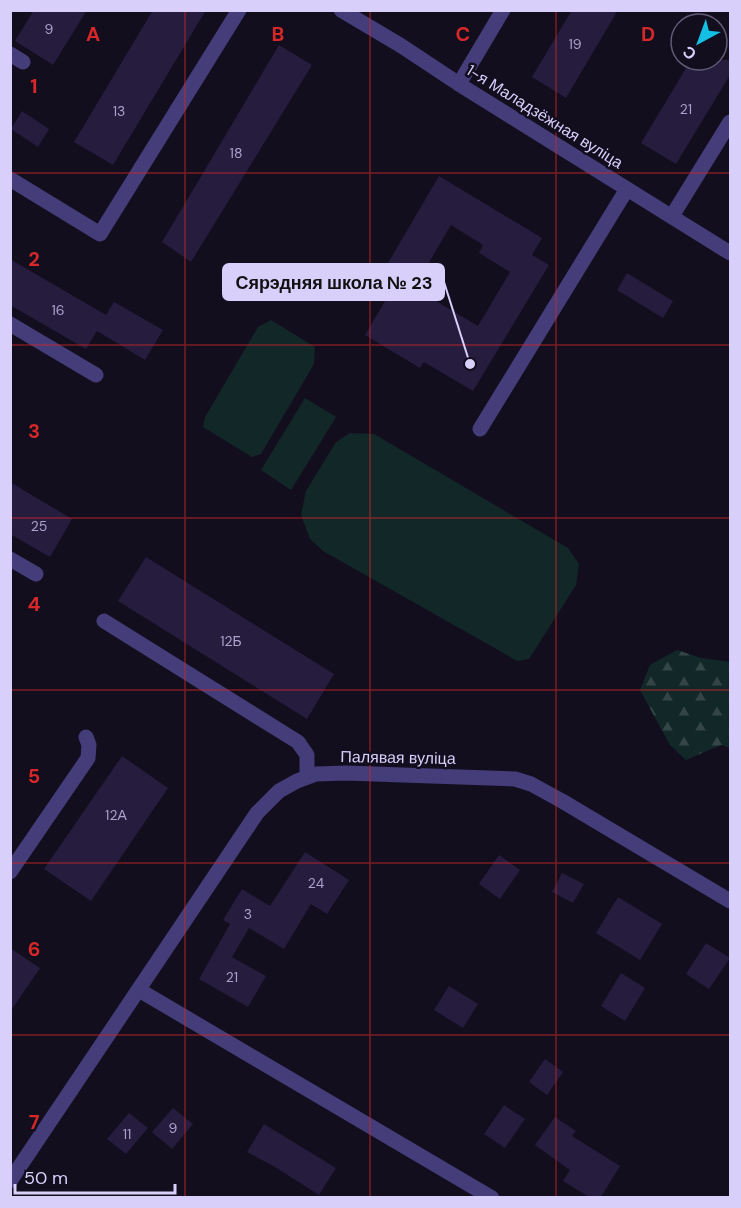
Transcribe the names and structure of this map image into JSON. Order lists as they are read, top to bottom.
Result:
{
  "streets": {
    "street": ["1-я Маладзёжная вуліца", "Палявая вуліца"]
  },
  "places": ["Сярэдняя школа № 23"],
  "house_numbers": [
    "9",
    "19",
    "21",
    "13",
    "18",
    "16",
    "25",
    "12Б",
    "12А",
    "24",
    "3",
    "21",
    "9",
    "11"
  ],
  "scale_bar": "50 m",
  "north": "bottom left",
  "grid": {
    "columns": [
      "A",
      "B",
      "C",
      "D"
    ],
    "rows": [
      "1",
      "2",
      "3",
      "4",
      "5",
      "6",
      "7"
    ]
  }
}
